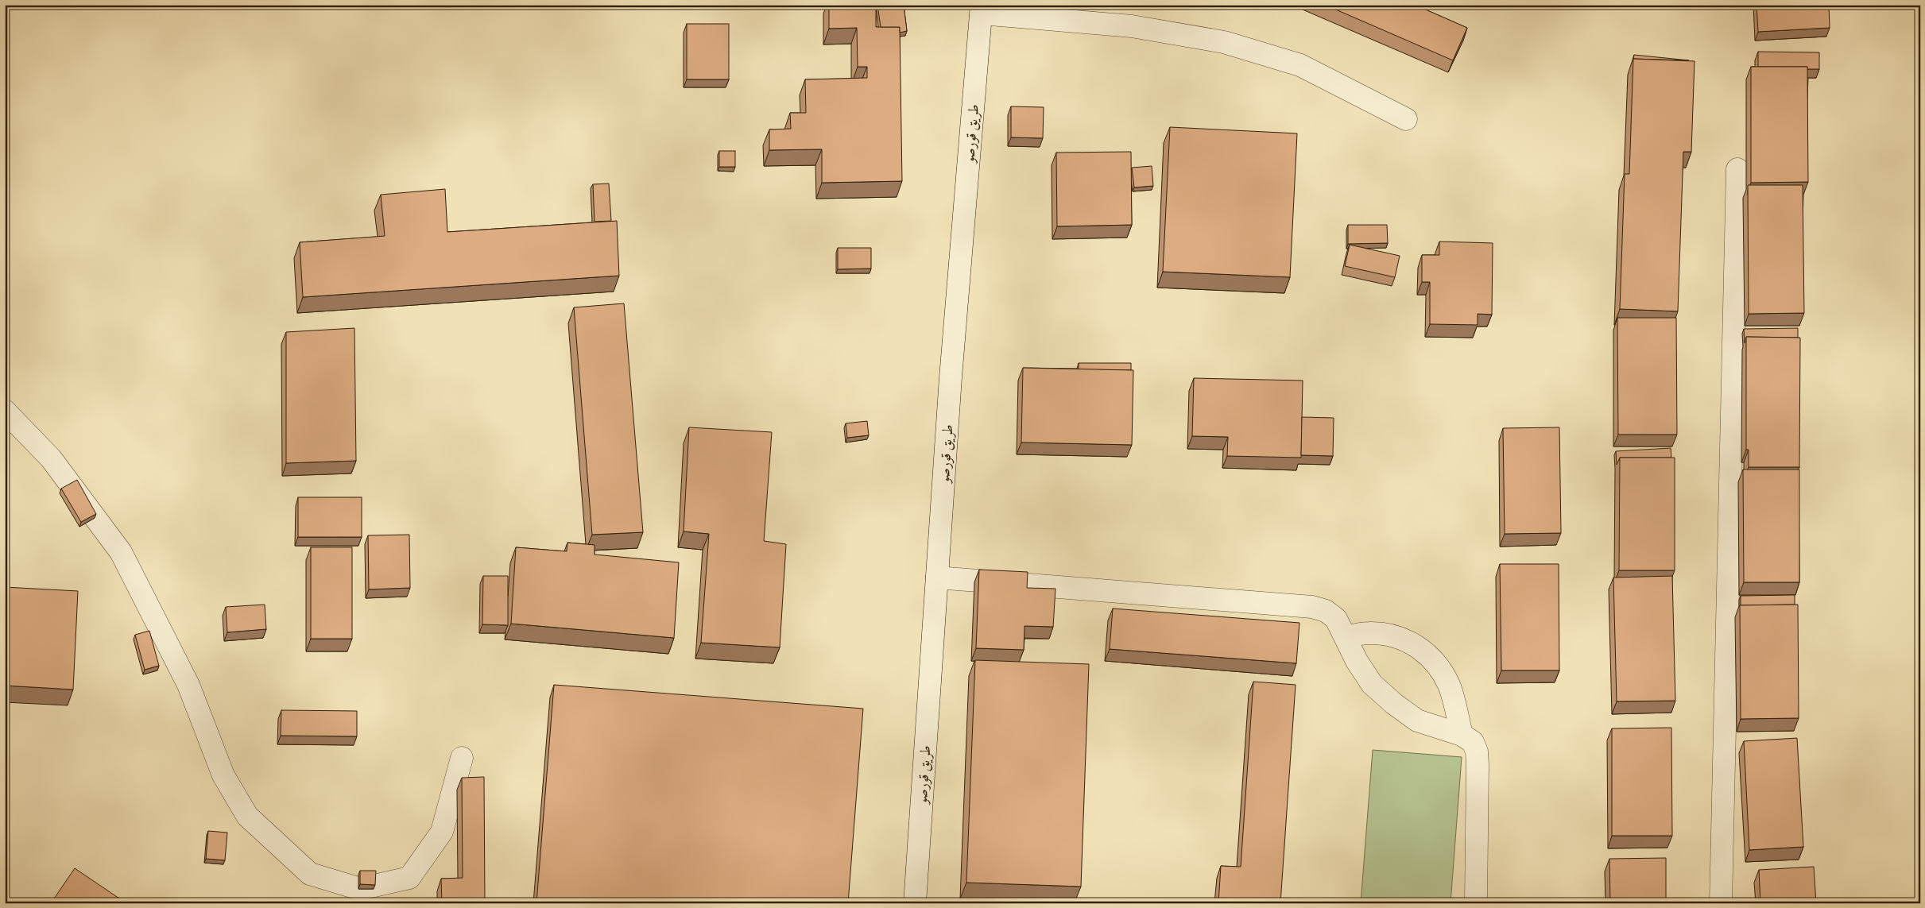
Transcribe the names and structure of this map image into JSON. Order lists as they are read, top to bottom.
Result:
{
  "streets": {
    "street": ["طريق قورصو"]
  }
}
